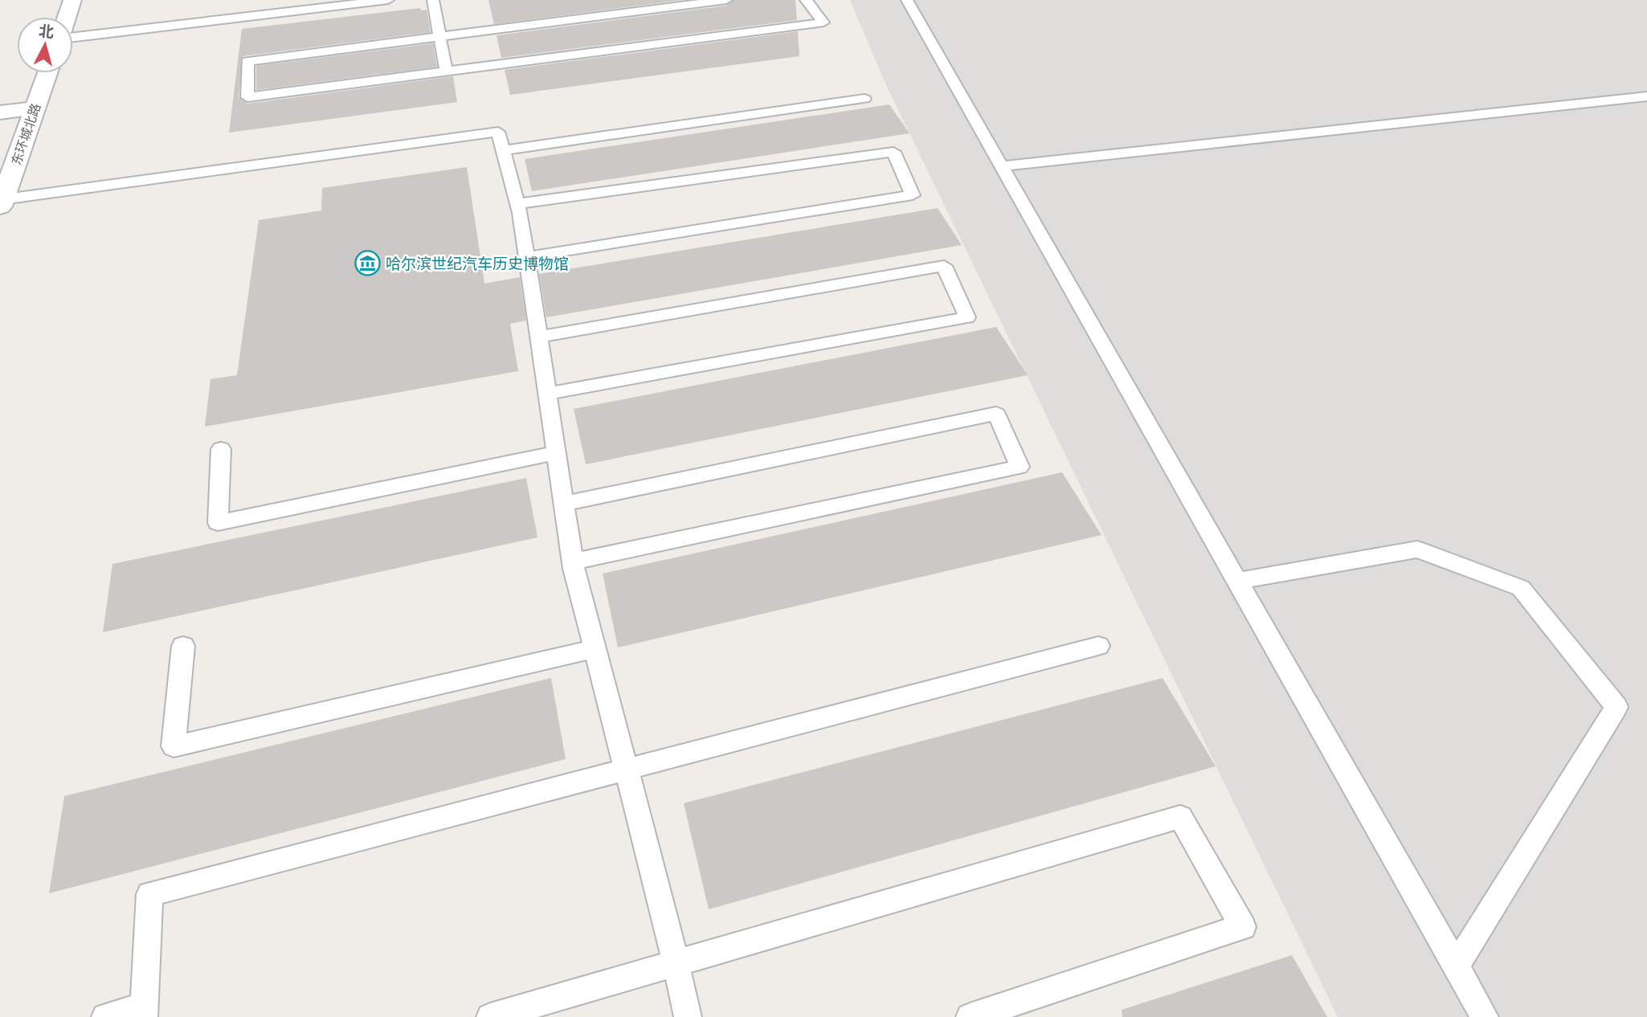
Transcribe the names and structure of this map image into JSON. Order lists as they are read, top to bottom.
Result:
{
  "streets": {
    "main road": ["东环城北路"]
  },
  "places": {
    "museum": ["哈尔滨世纪汽车历史博物馆"]
  },
  "north": "top"
}
